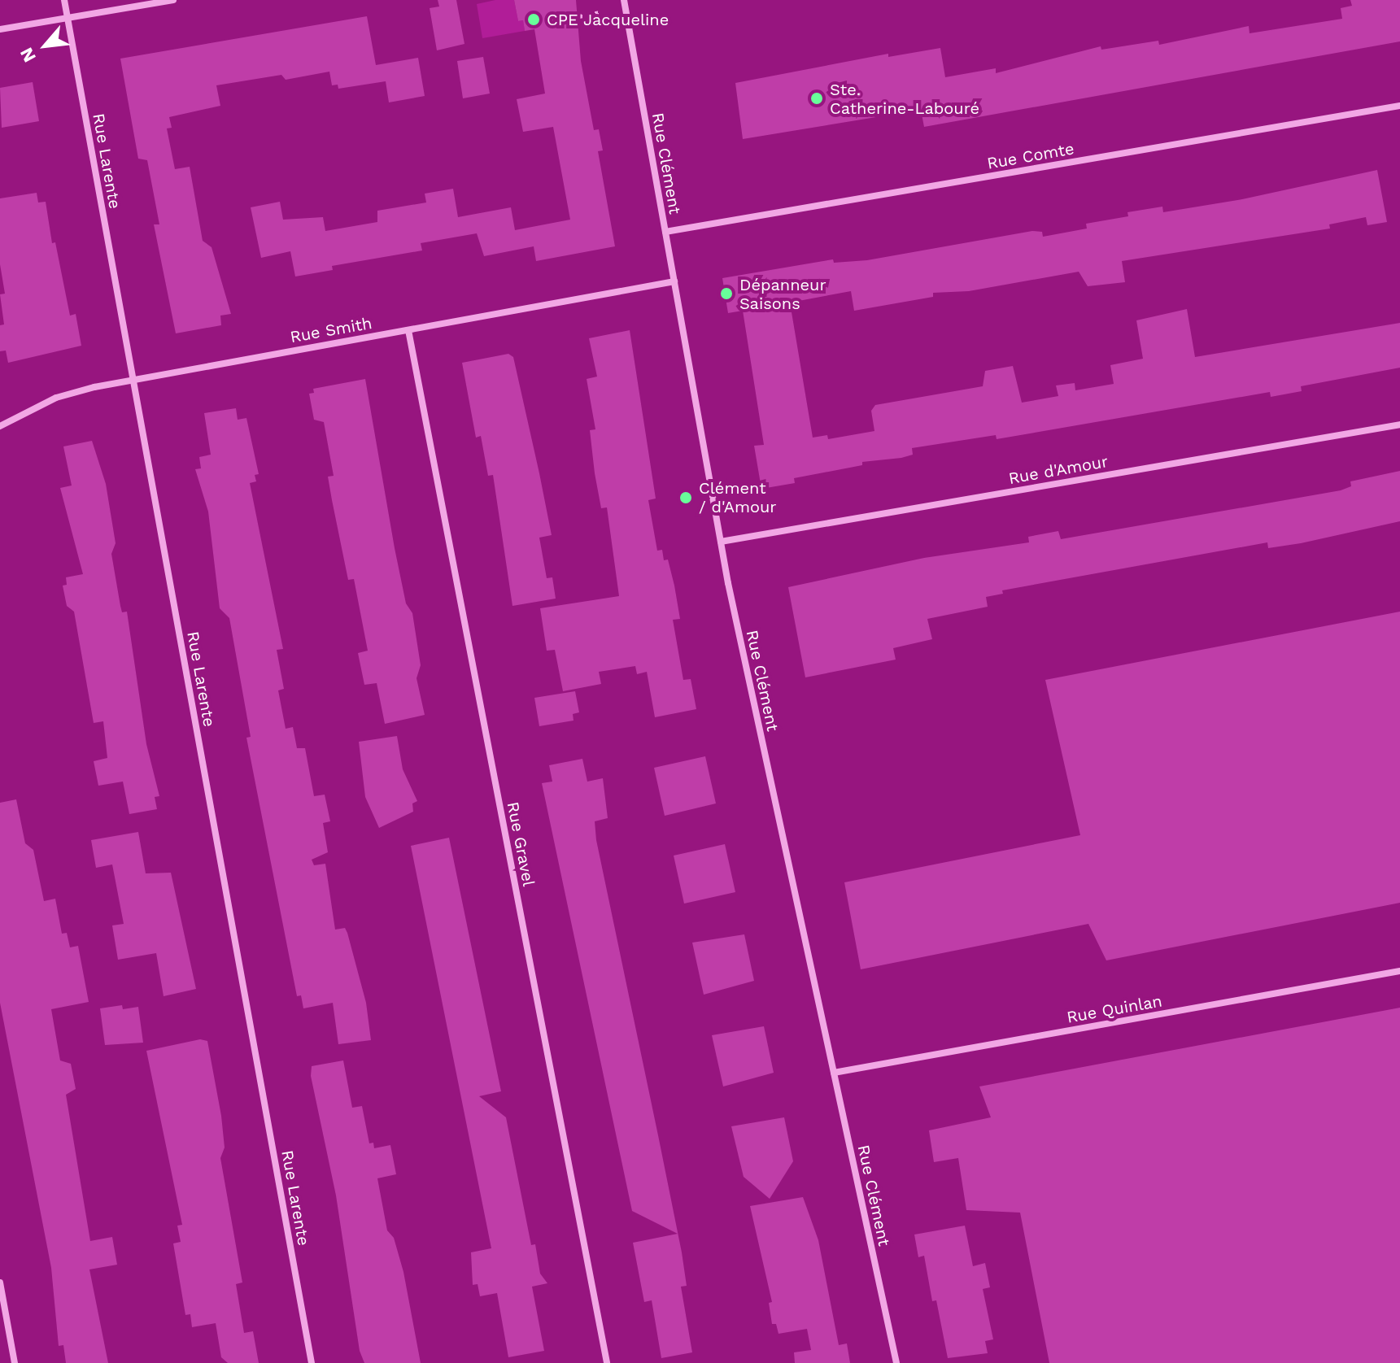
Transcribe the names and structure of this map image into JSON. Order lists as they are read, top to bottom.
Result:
{
  "streets": {
    "street": [
      "Rue Comte",
      "Rue Larente",
      "Rue Clément",
      "Rue Smith",
      "Rue d'Amour",
      "Rue Gravel",
      "Rue Quinlan"
    ]
  },
  "crossings": [
    ["Rue Comte", "Rue Clément"],
    ["Rue Larente", "Rue Smith"],
    ["Rue Clément", "Rue Smith"],
    ["Rue Clément", "Rue d'Amour"],
    ["Rue Clément", "Rue Quinlan"],
    ["Rue Smith", "Rue Gravel"]
  ],
  "places": [
    "CPE Jacqueline",
    "Ste. Catherine-Labouré",
    "Dépanneur Saisons",
    "Clément / d'Amour"
  ],
  "north": "bottom left"
}
